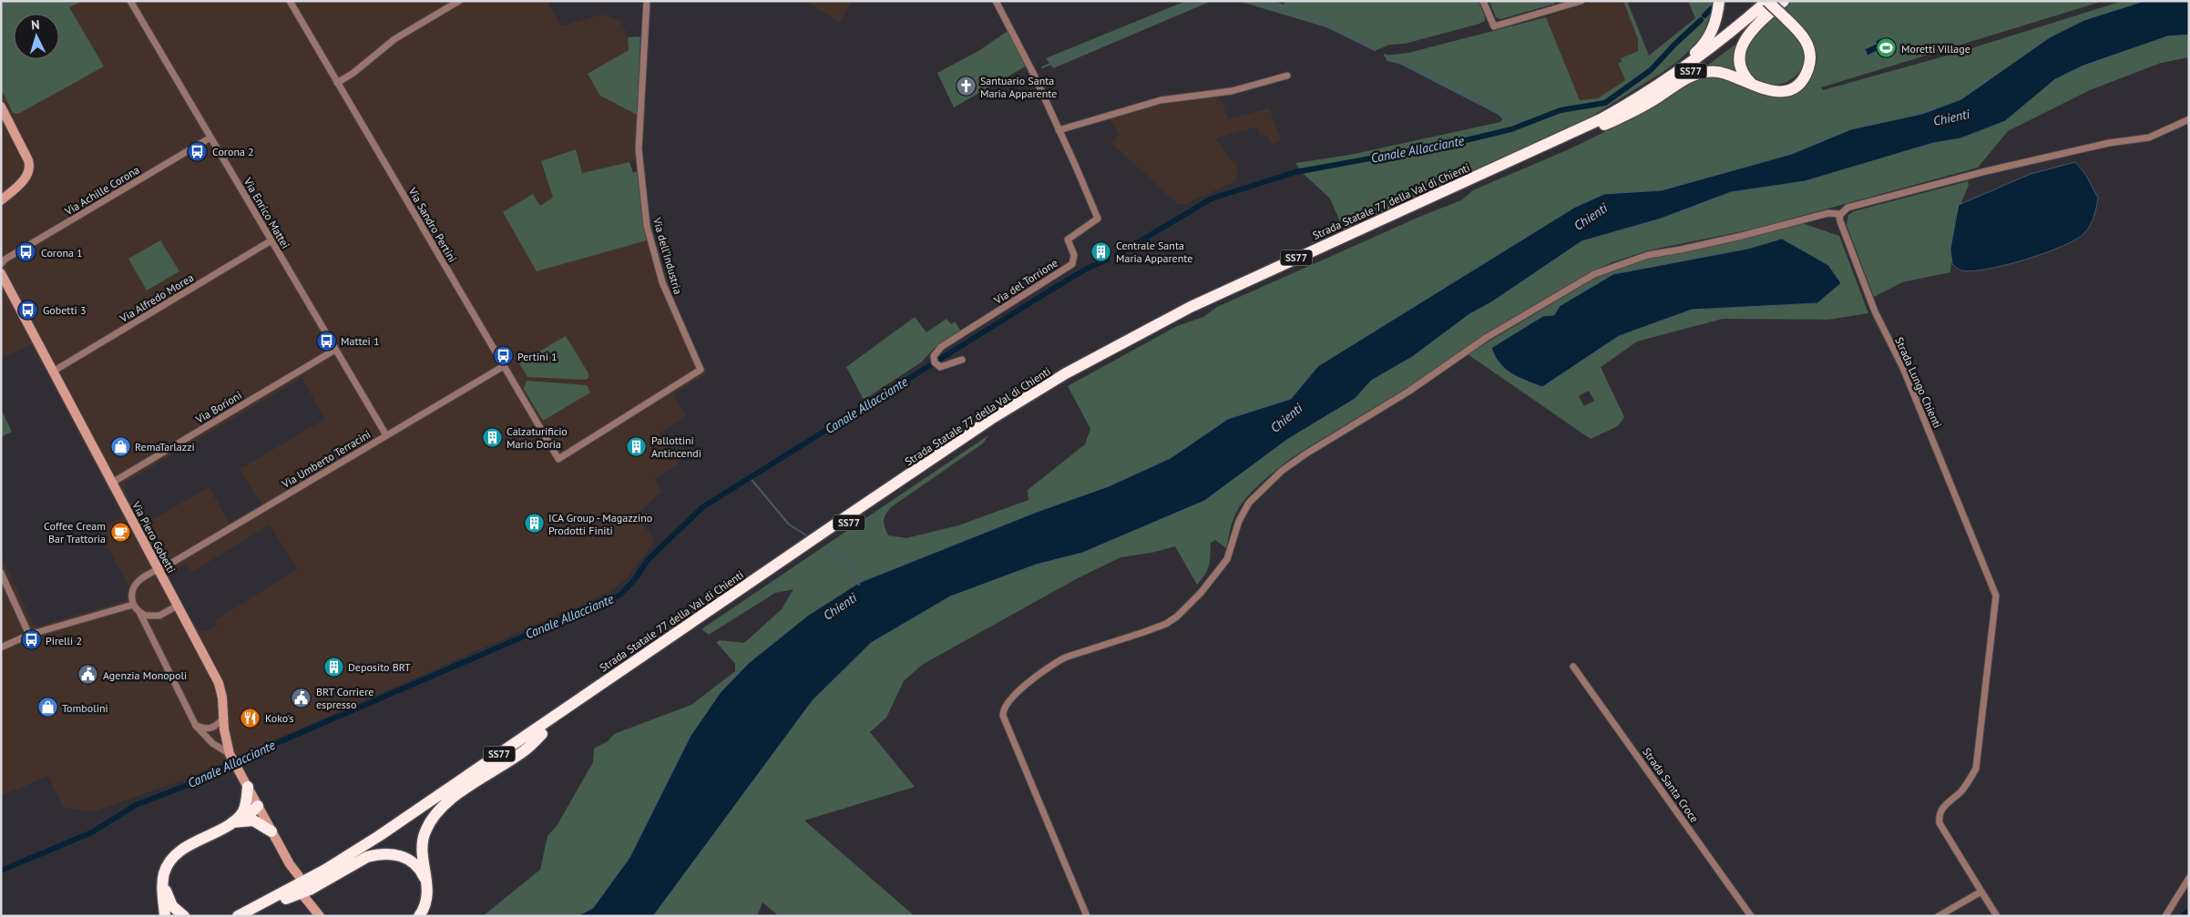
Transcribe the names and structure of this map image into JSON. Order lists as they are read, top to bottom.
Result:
{
  "streets": {
    "highway": ["SS77", "Strada Statale 77 della Val di Chienti"],
    "street": [
      "Via Achille Corona",
      "Via Enrico Mattei",
      "Via Sandro Pertini",
      "Via dell'Industria",
      "Via del Torrione",
      "Via Alfredo Morea",
      "Strada Lungo Chienti",
      "Via Borioni",
      "Via Umberto Terracini",
      "Via Piero Gobetti",
      "Strada Santa Croce"
    ]
  },
  "crossings": [
    ["Via Achille Corona", "Via Enrico Mattei"],
    ["Via Enrico Mattei", "Via Alfredo Morea"],
    ["Via Enrico Mattei", "Via Borioni"],
    ["Via Enrico Mattei", "Via Umberto Terracini"],
    ["Via Sandro Pertini", "Via dell'Industria"],
    ["Via Sandro Pertini", "Via Umberto Terracini"],
    ["Via Alfredo Morea", "Via Piero Gobetti"],
    ["Via Borioni", "Via Piero Gobetti"],
    ["Via Umberto Terracini", "Via Piero Gobetti"]
  ],
  "water": ["Chienti", "Canale Allacciante"],
  "places": {
    "sports": ["Moretti Village"],
    "church": ["Santuario Santa Maria Apparente"],
    "bus stop": [
      "Corona 2",
      "Corona 1",
      "Gobetti 3",
      "Mattei 1",
      "Pertini 1",
      "Pirelli 2"
    ],
    "building": [
      "Centrale Santa Maria Apparente",
      "Calzaturificio Mario Doria",
      "Pallottini Antincendi",
      "ICA Group - Magazzino Prodotti Finiti",
      "Deposito BRT"
    ],
    "shop": ["RemaTarlazzi", "Tombolini"],
    "cafe": ["Coffee Cream Bar Trattoria"],
    "public building": ["Agenzia Monopoli", "BRT Corriere espresso"],
    "restaurant": ["Koko's"]
  },
  "north": "top"
}
